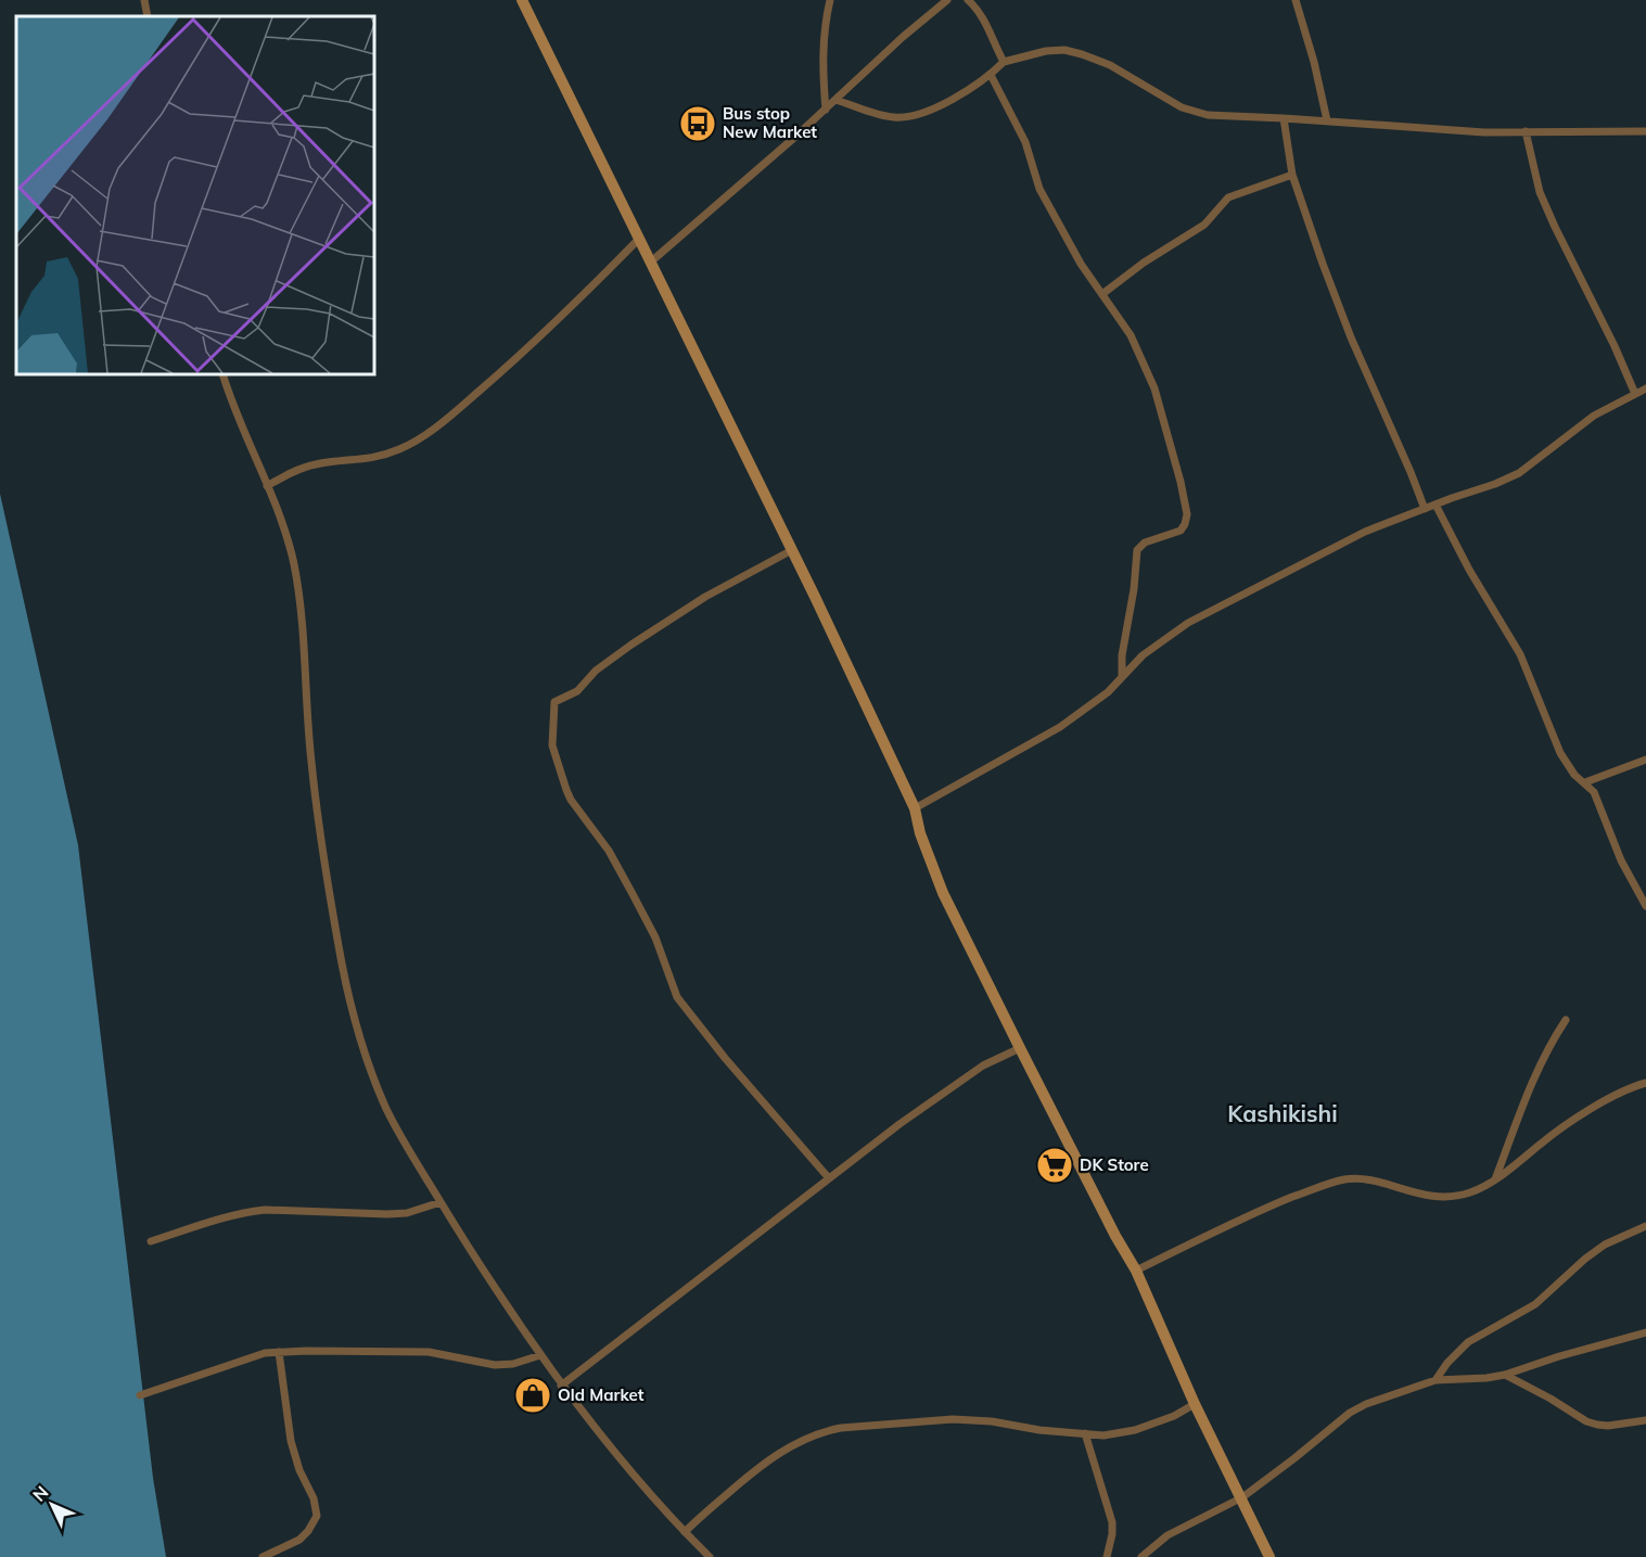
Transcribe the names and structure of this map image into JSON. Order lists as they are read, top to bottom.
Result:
{
  "districts": ["Kashikishi"],
  "places": {
    "bus stop": ["Bus stop New Market"],
    "supermarket": ["DK Store"],
    "shop": ["Old Market"]
  },
  "north": "top left"
}
